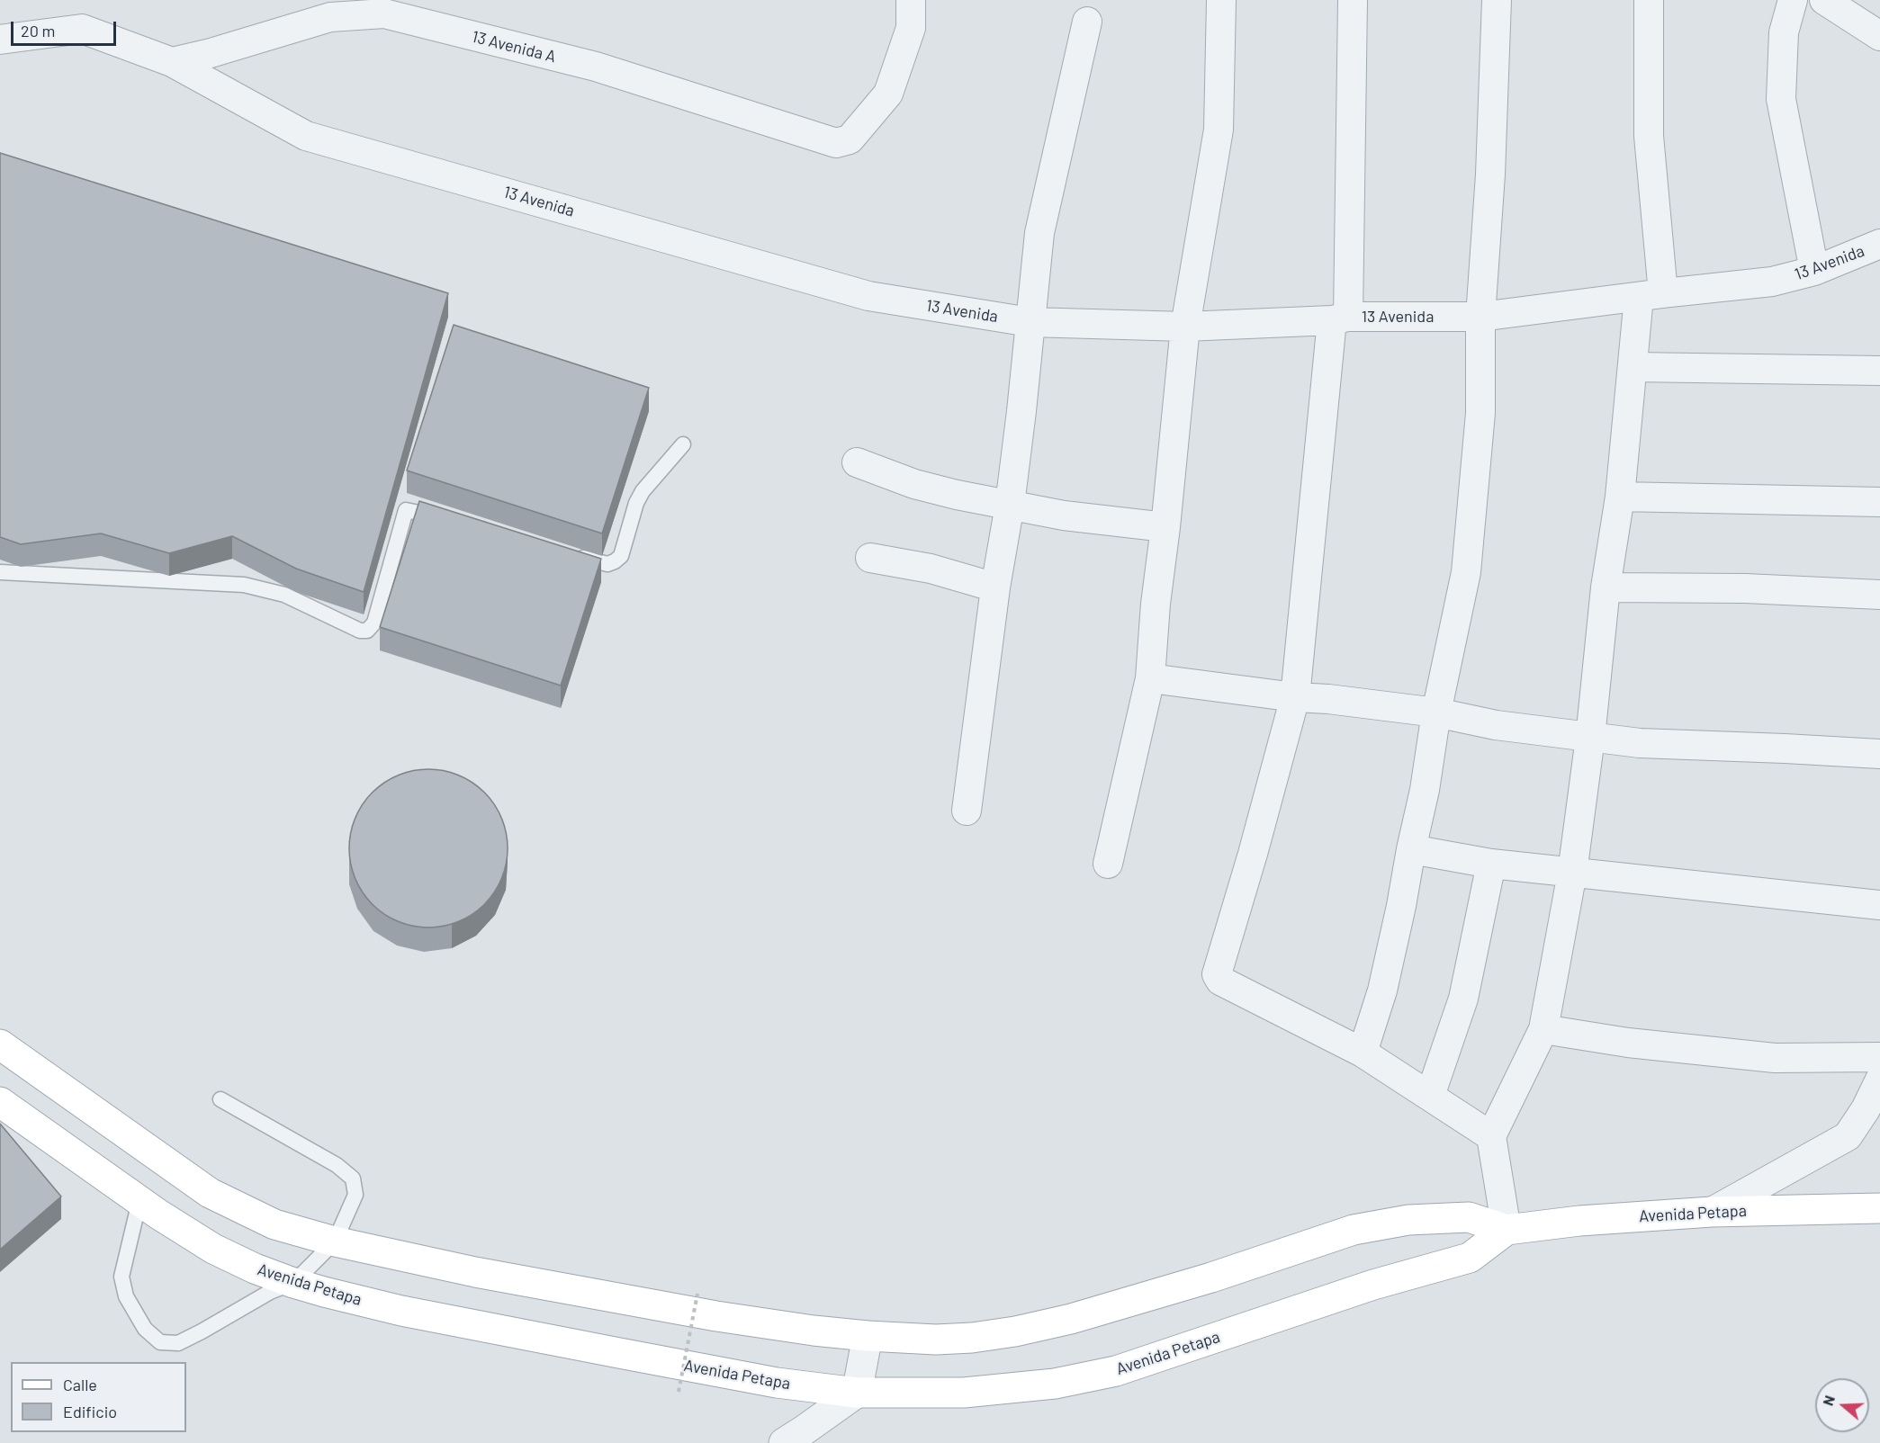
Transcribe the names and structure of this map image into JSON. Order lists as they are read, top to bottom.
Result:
{
  "streets": {
    "main road": ["Avenida Petapa"],
    "street": ["13 Avenida A", "13 Avenida"]
  },
  "crossings": [
    ["13 Avenida A", "13 Avenida"]
  ],
  "legend": ["Calle", "Edificio"],
  "scale_bar": "20 m",
  "north": "left"
}
